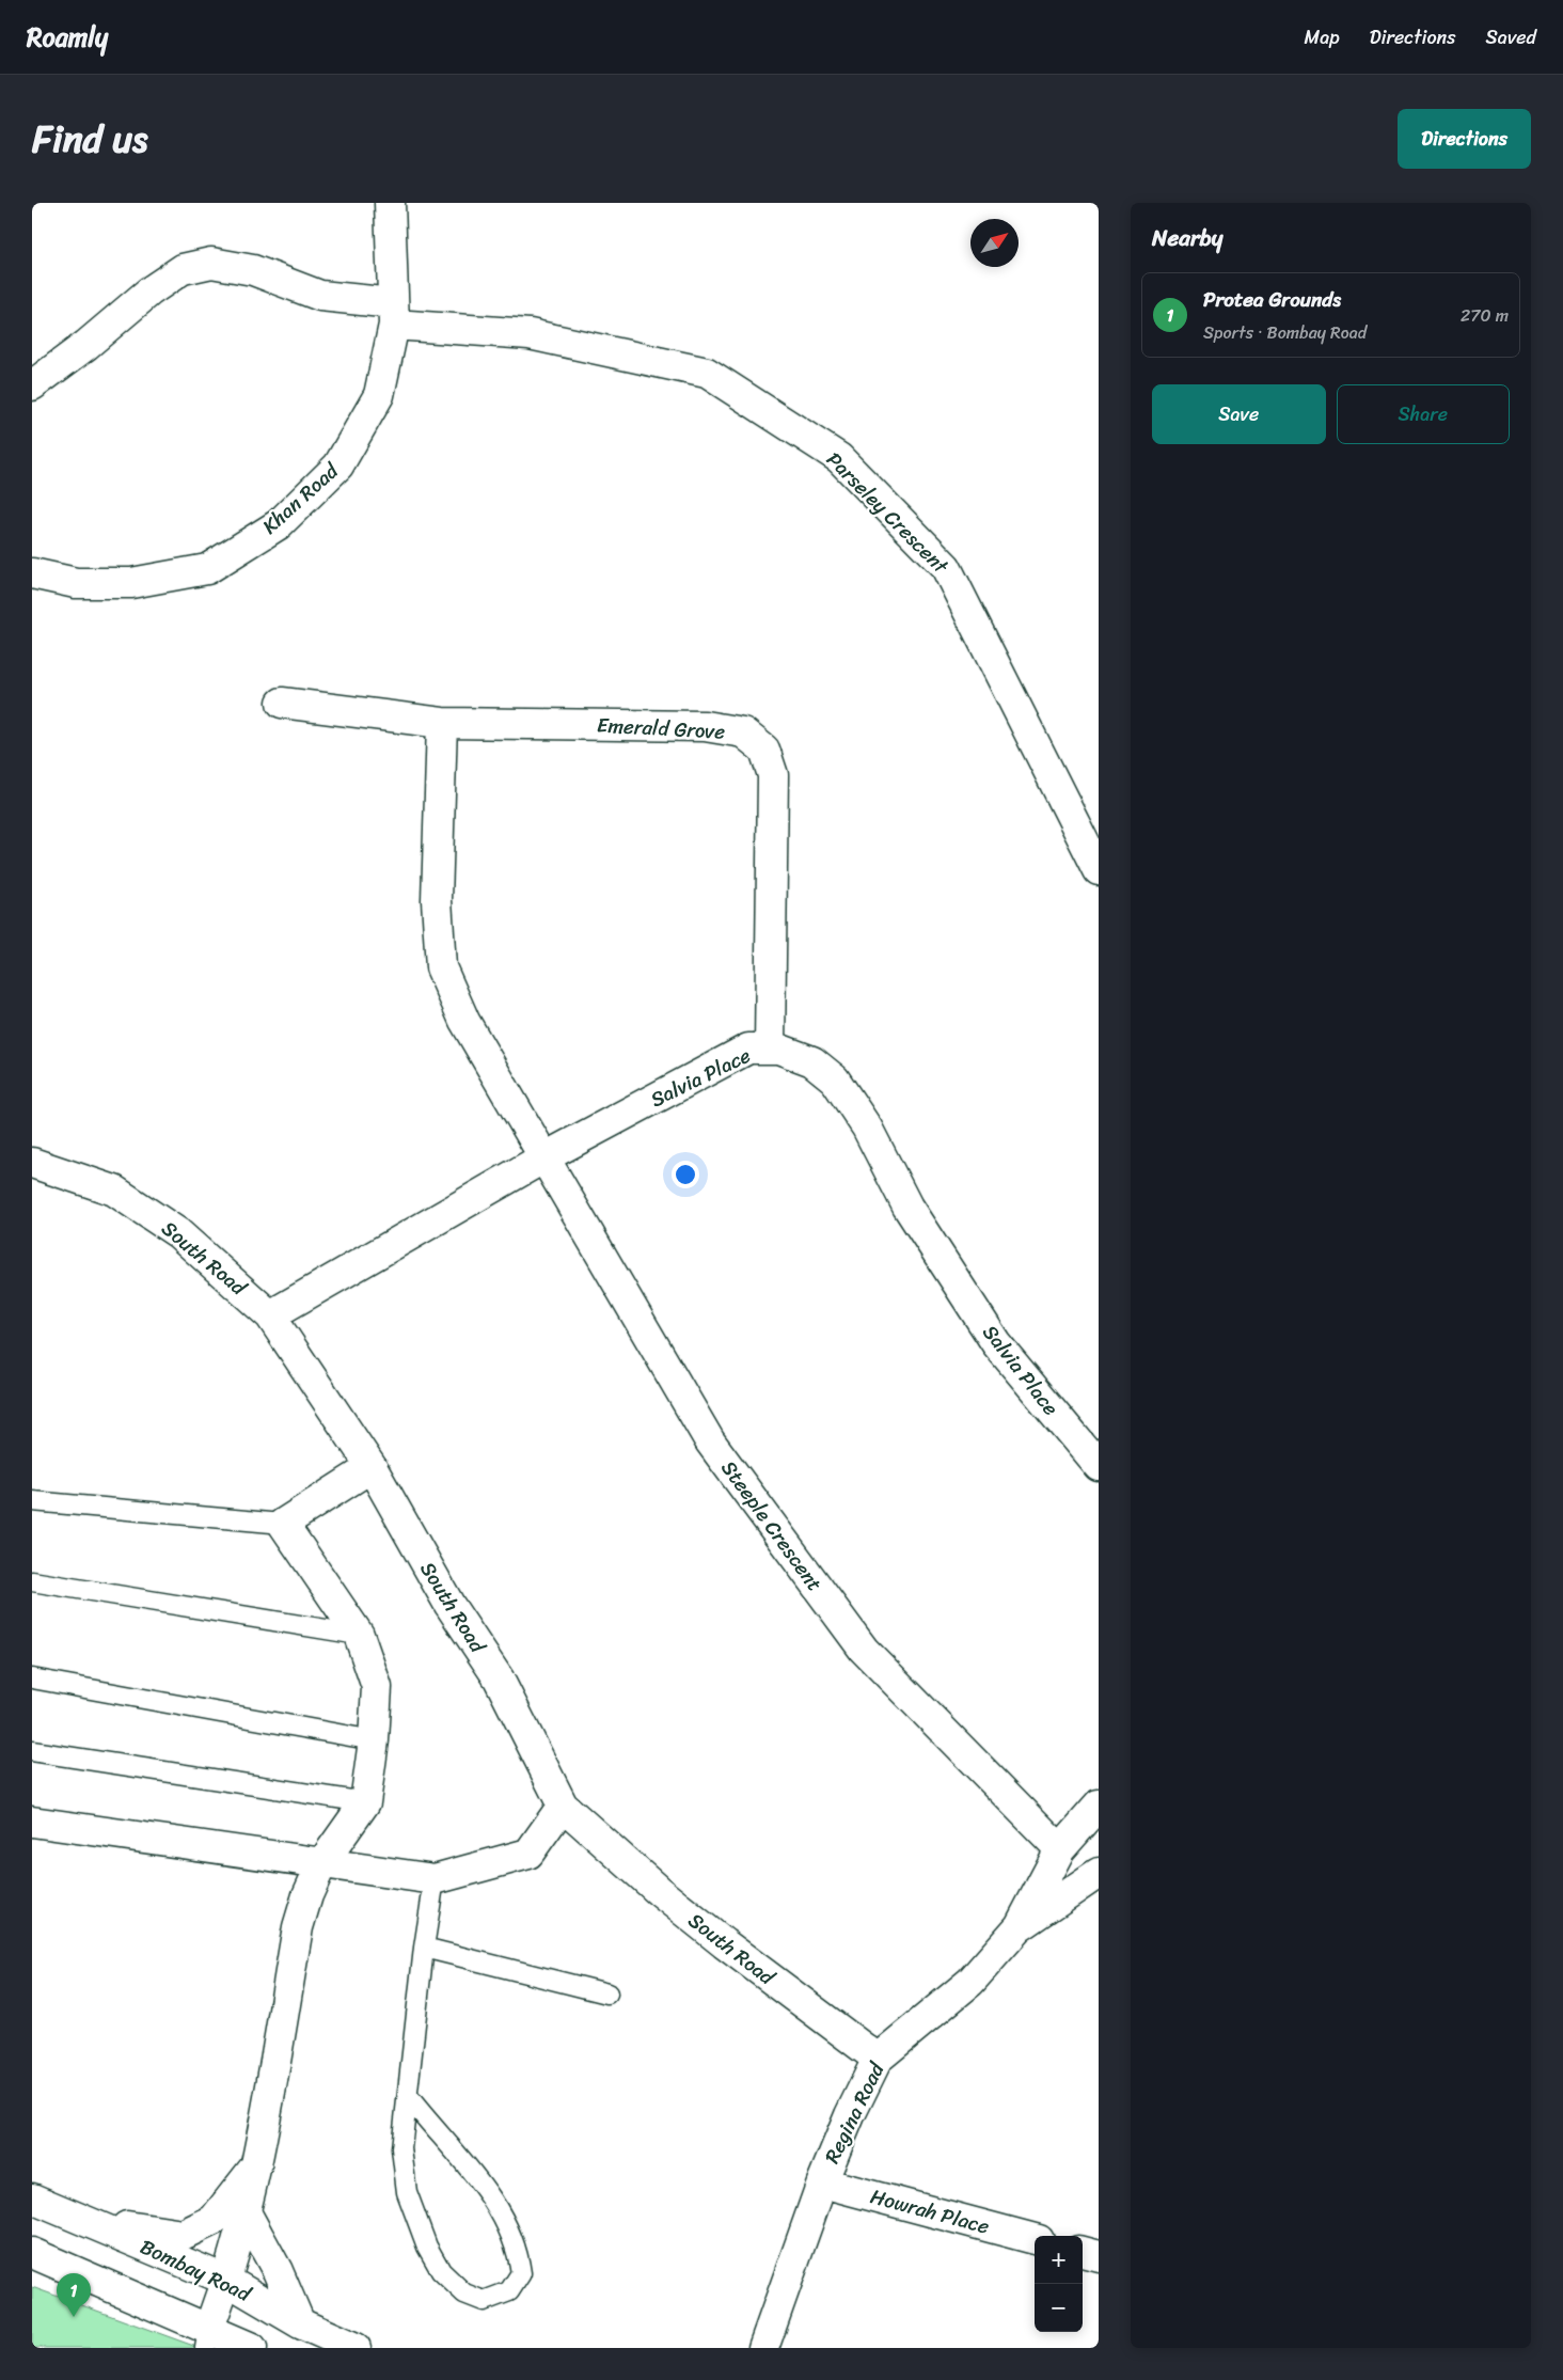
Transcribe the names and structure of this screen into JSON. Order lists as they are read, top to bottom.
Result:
{
  "streets": {
    "street": [
      "Khan Road",
      "Parseley Crescent",
      "Emerald Grove",
      "Salvia Place",
      "South Road",
      "Steeple Crescent",
      "Regina Road",
      "Howrah Place",
      "Bombay Road"
    ]
  },
  "crossings": [
    ["Khan Road", "Parseley Crescent"],
    ["Emerald Grove", "Salvia Place"],
    ["Salvia Place", "South Road"],
    ["Salvia Place", "Steeple Crescent"],
    ["South Road", "Regina Road"],
    ["Steeple Crescent", "Regina Road"],
    ["Regina Road", "Howrah Place"]
  ],
  "north": "top right",
  "page": {
    "header": "Roamly",
    "nav": ["Map", "Directions", "Saved"],
    "title": "Find us",
    "buttons": [
      "Directions",
      ["Save", "Share"]
    ],
    "heading": "Nearby",
    "list": [
      {
        "mark": "1",
        "name": "Protea Grounds",
        "note": "Sports · Bombay Road",
        "value": "270 m"
      }
    ],
    "map_buttons": ["+", "−"],
    "pins": "1"
  }
}
